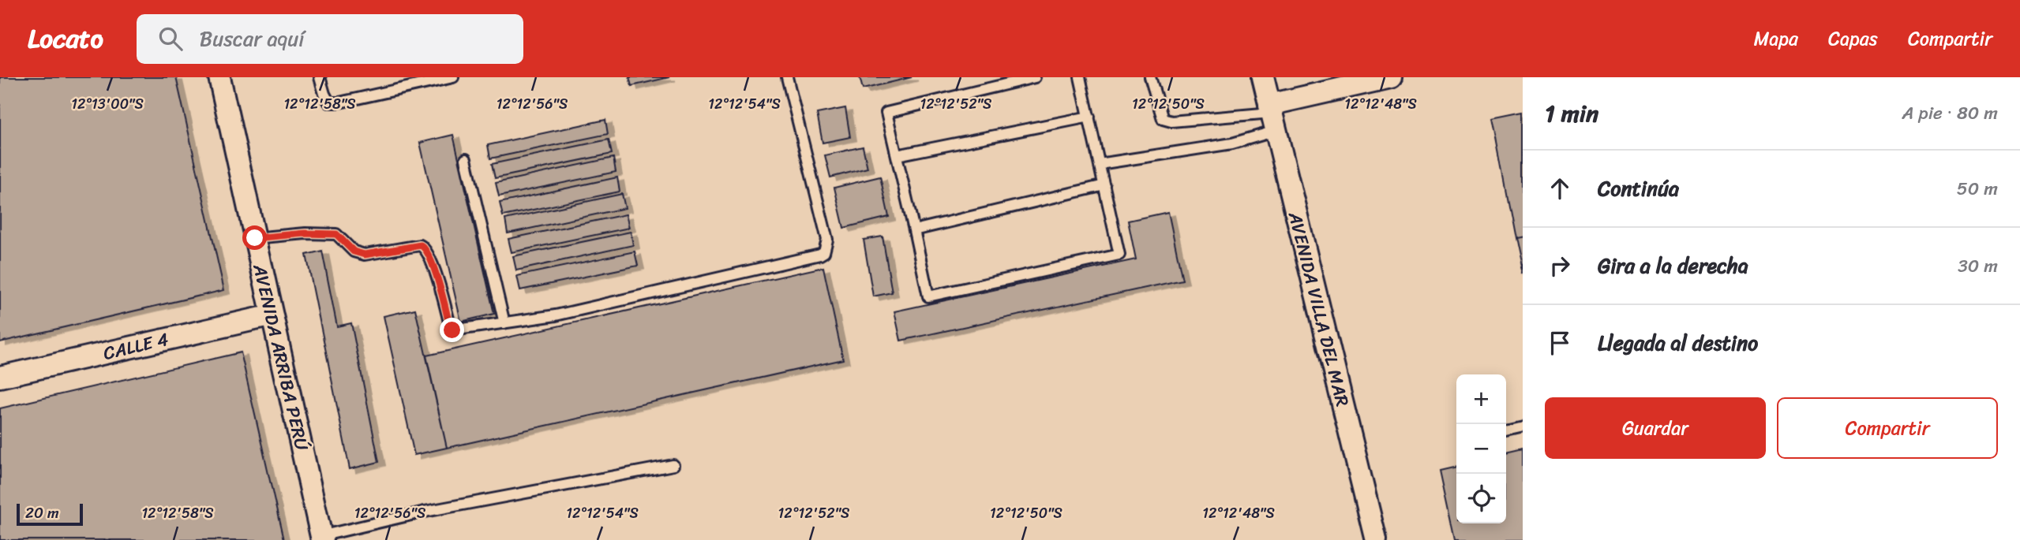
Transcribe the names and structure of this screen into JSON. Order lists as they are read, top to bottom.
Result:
{
  "streets": {
    "street": ["AVENIDA VILLA DEL MAR", "CALLE 4", "AVENIDA ARRIBA PERÚ"]
  },
  "crossings": [
    ["CALLE 4", "AVENIDA ARRIBA PERÚ"]
  ],
  "scale_bar": "20 m",
  "page": {
    "header": "Locato",
    "search": "Buscar aquí",
    "nav": ["Mapa", "Capas", "Compartir"],
    "heading": ["1 min", "A pie · 80 m"],
    "list": [
      ["Continúa", "50 m"],
      ["Gira a la derecha", "30 m"],
      "Llegada al destino"
    ],
    "map_buttons": ["+", "−"],
    "buttons": ["Guardar", "Compartir"],
    "scale": "20 m"
  },
  "coordinates": [
    "12°13'00\"S",
    "12°12'58\"S",
    "12°12'56\"S",
    "12°12'54\"S",
    "12°12'52\"S",
    "12°12'50\"S",
    "12°12'48\"S"
  ]
}
